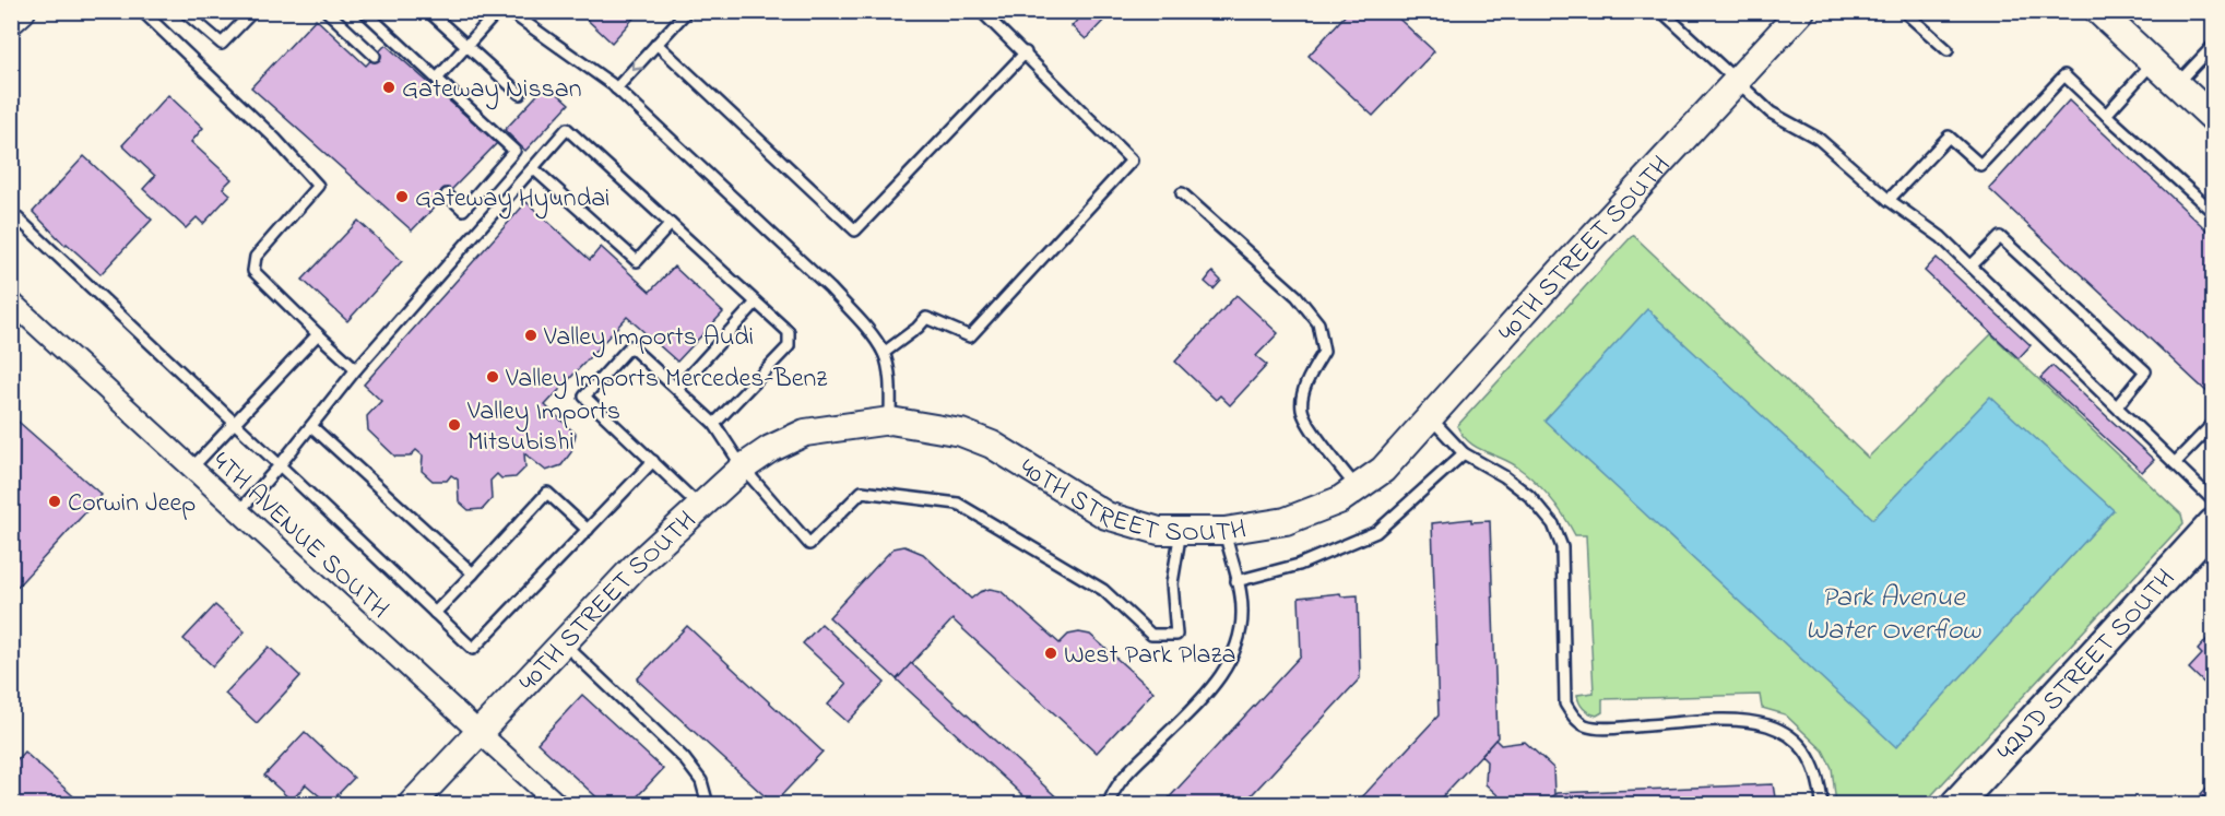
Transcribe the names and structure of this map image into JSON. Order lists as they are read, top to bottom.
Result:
{
  "streets": {
    "main road": ["42ND STREET SOUTH"],
    "street": ["40TH STREET SOUTH", "4TH AVENUE SOUTH"]
  },
  "crossings": [
    ["40TH STREET SOUTH", "4TH AVENUE SOUTH"]
  ],
  "water": ["Park Avenue Water Overflow"],
  "places": [
    "Gateway Nissan",
    "Gateway Hyundai",
    "Valley Imports Audi",
    "Valley Imports Mercedes-Benz",
    "Valley Imports Mitsubishi",
    "Corwin Jeep",
    "West Park Plaza"
  ]
}
